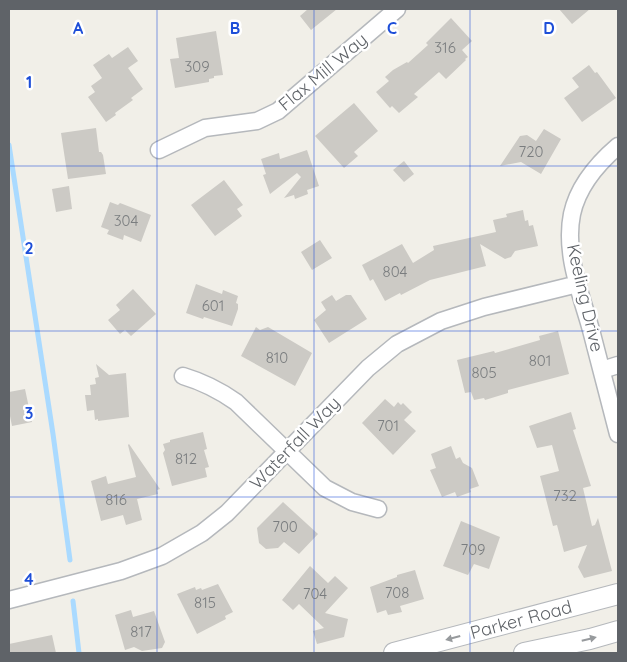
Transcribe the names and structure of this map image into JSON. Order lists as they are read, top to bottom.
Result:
{
  "streets": {
    "street": [
      "Flax Mill Way",
      "Keeling Drive",
      "Waterfall Way",
      "Parker Road"
    ]
  },
  "crossings": [
    ["Keeling Drive", "Waterfall Way"]
  ],
  "house_numbers": [
    "316",
    "309",
    "720",
    "304",
    "804",
    "601",
    "810",
    "801",
    "805",
    "701",
    "812",
    "732",
    "816",
    "700",
    "709",
    "708",
    "704",
    "815",
    "817"
  ],
  "grid": {
    "columns": [
      "A",
      "B",
      "C",
      "D"
    ],
    "rows": [
      "1",
      "2",
      "3",
      "4"
    ]
  }
}
